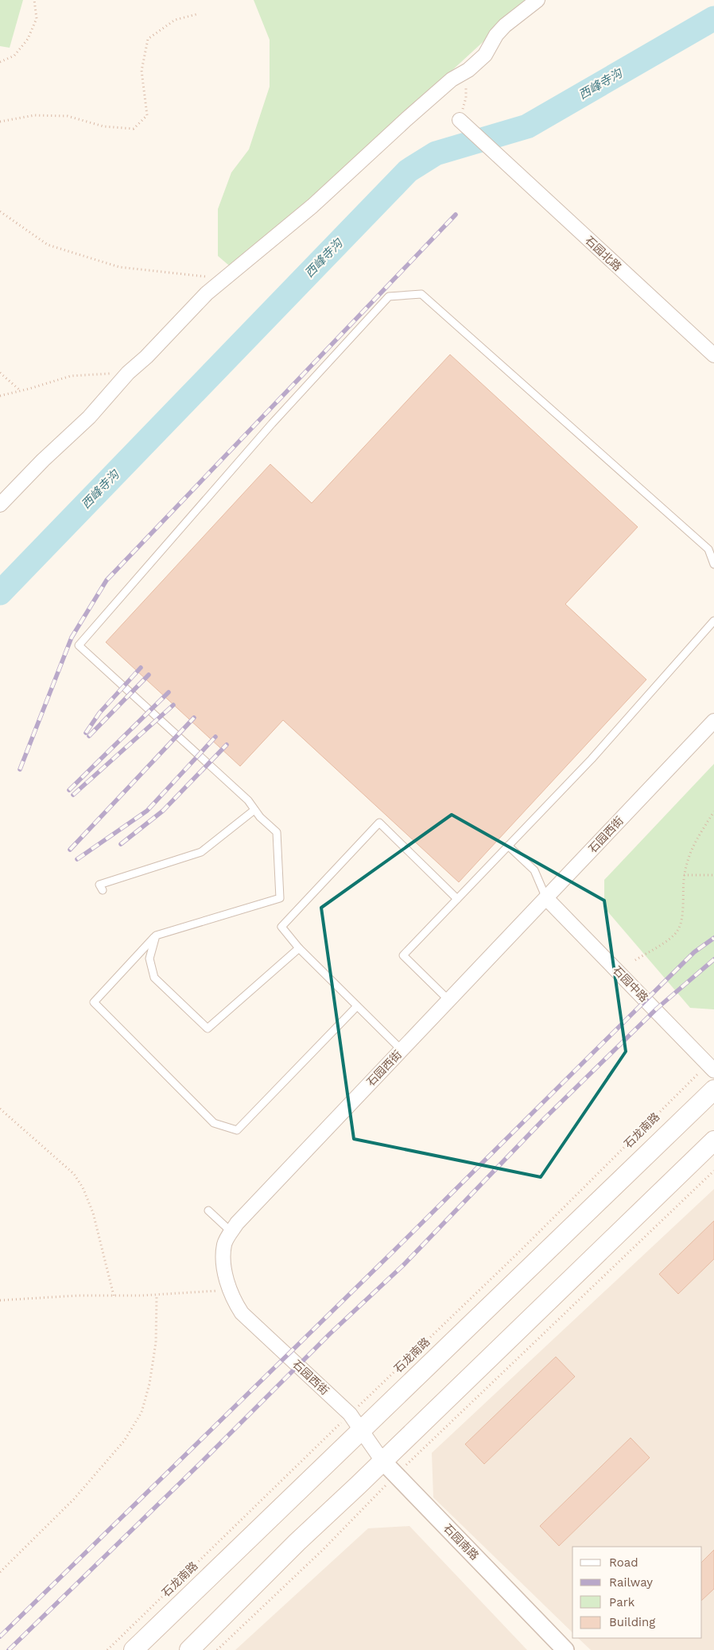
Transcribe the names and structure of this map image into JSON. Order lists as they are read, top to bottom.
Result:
{
  "streets": {
    "main road": ["石龙南路"],
    "street": [
      "石园北路",
      "石园西街",
      "石园中路",
      "石园南路"
    ]
  },
  "crossings": [
    ["石园西街", "石园中路"],
    ["石园西街", "石龙南路"],
    ["石园西街", "石园南路"],
    ["石园中路", "石龙南路"],
    ["石龙南路", "石园南路"]
  ],
  "water": ["西峰寺沟"],
  "legend": [
    "Road",
    "Railway",
    "Park",
    "Building"
  ]
}
